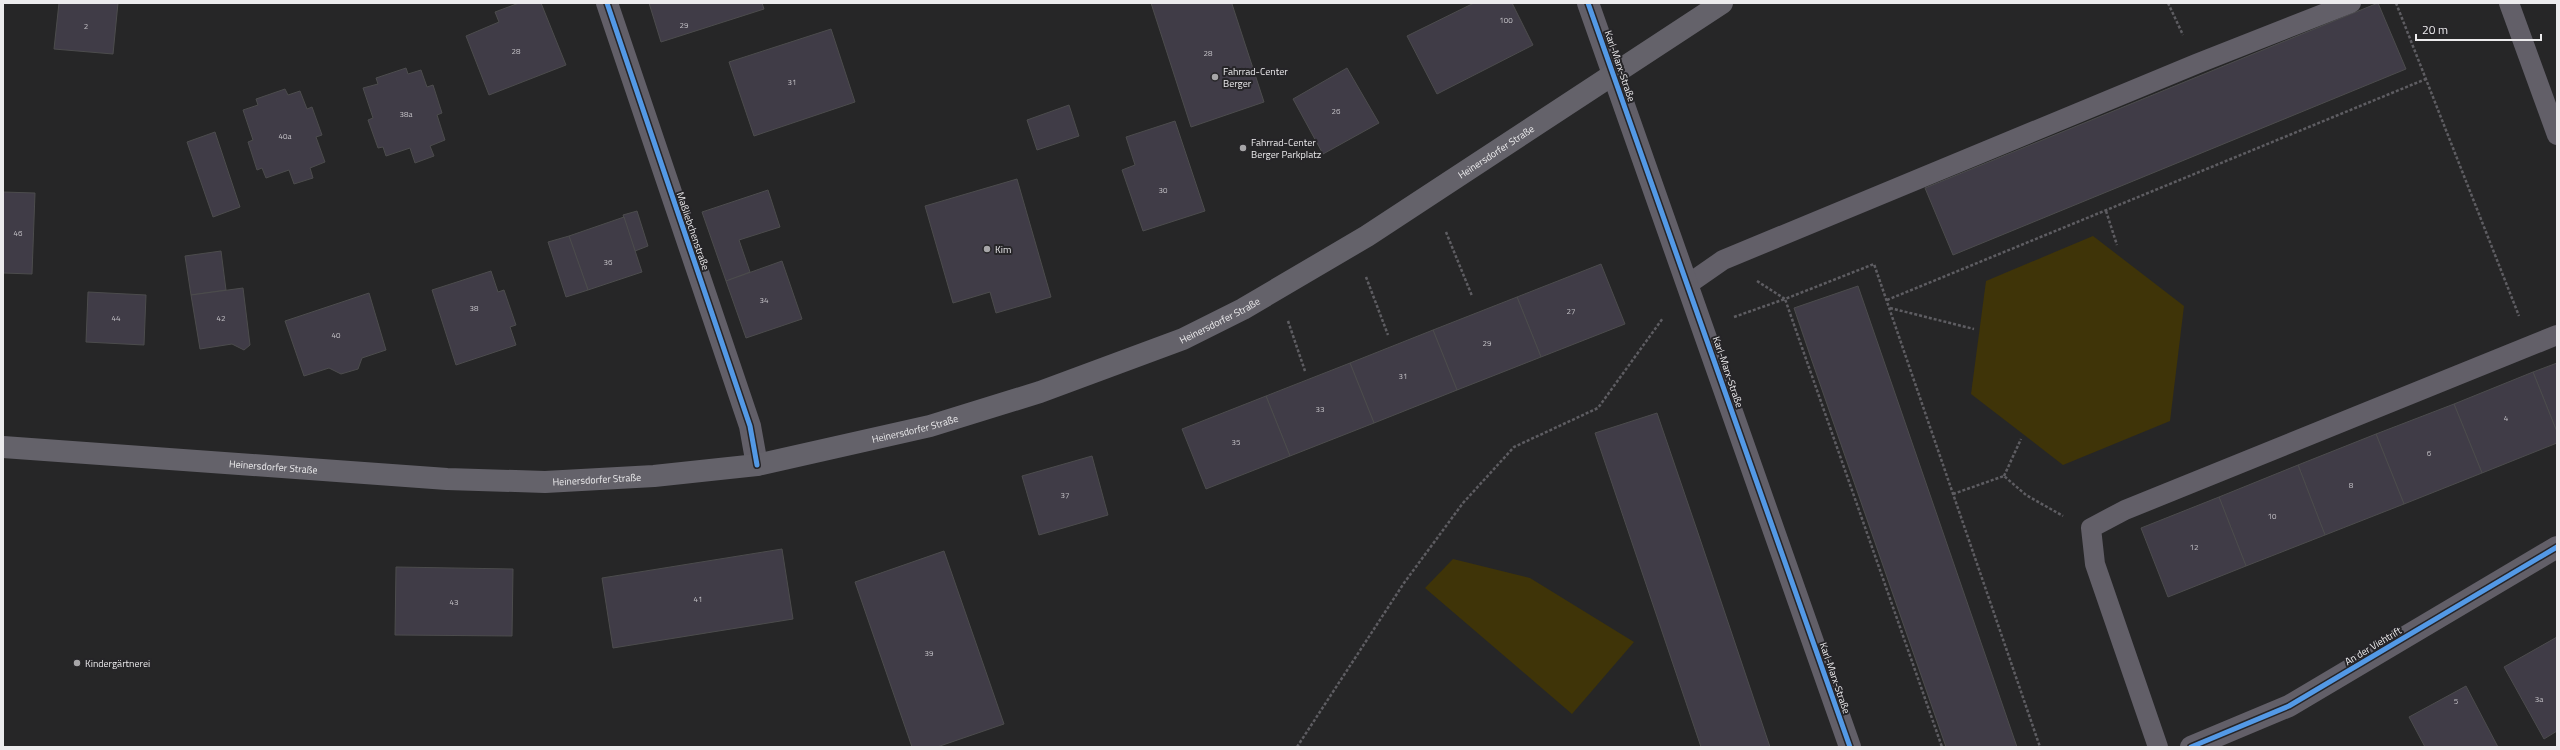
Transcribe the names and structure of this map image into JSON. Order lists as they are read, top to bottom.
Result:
{
  "streets": {
    "main road": ["Heinersdorfer Straße"],
    "street": ["Karl-Marx-Straße", "Maßliebchenstraße", "An der Viehtrift"]
  },
  "crossings": [
    ["Karl-Marx-Straße", "Heinersdorfer Straße"],
    ["Heinersdorfer Straße", "Maßliebchenstraße"]
  ],
  "places": [
    "Fahrrad-Center Berger",
    "Fahrrad-Center Berger Parkplatz",
    "Kim",
    "Kindergärtnerei"
  ],
  "house_numbers": [
    "100",
    "29",
    "2",
    "28",
    "28",
    "31",
    "26",
    "38a",
    "40a",
    "30",
    "46",
    "36",
    "34",
    "38",
    "27",
    "44",
    "42",
    "40",
    "29",
    "31",
    "33",
    "4",
    "35",
    "6",
    "8",
    "37",
    "10",
    "12",
    "41",
    "43",
    "39",
    "3a",
    "5"
  ],
  "scale_bar": "20 m"
}
